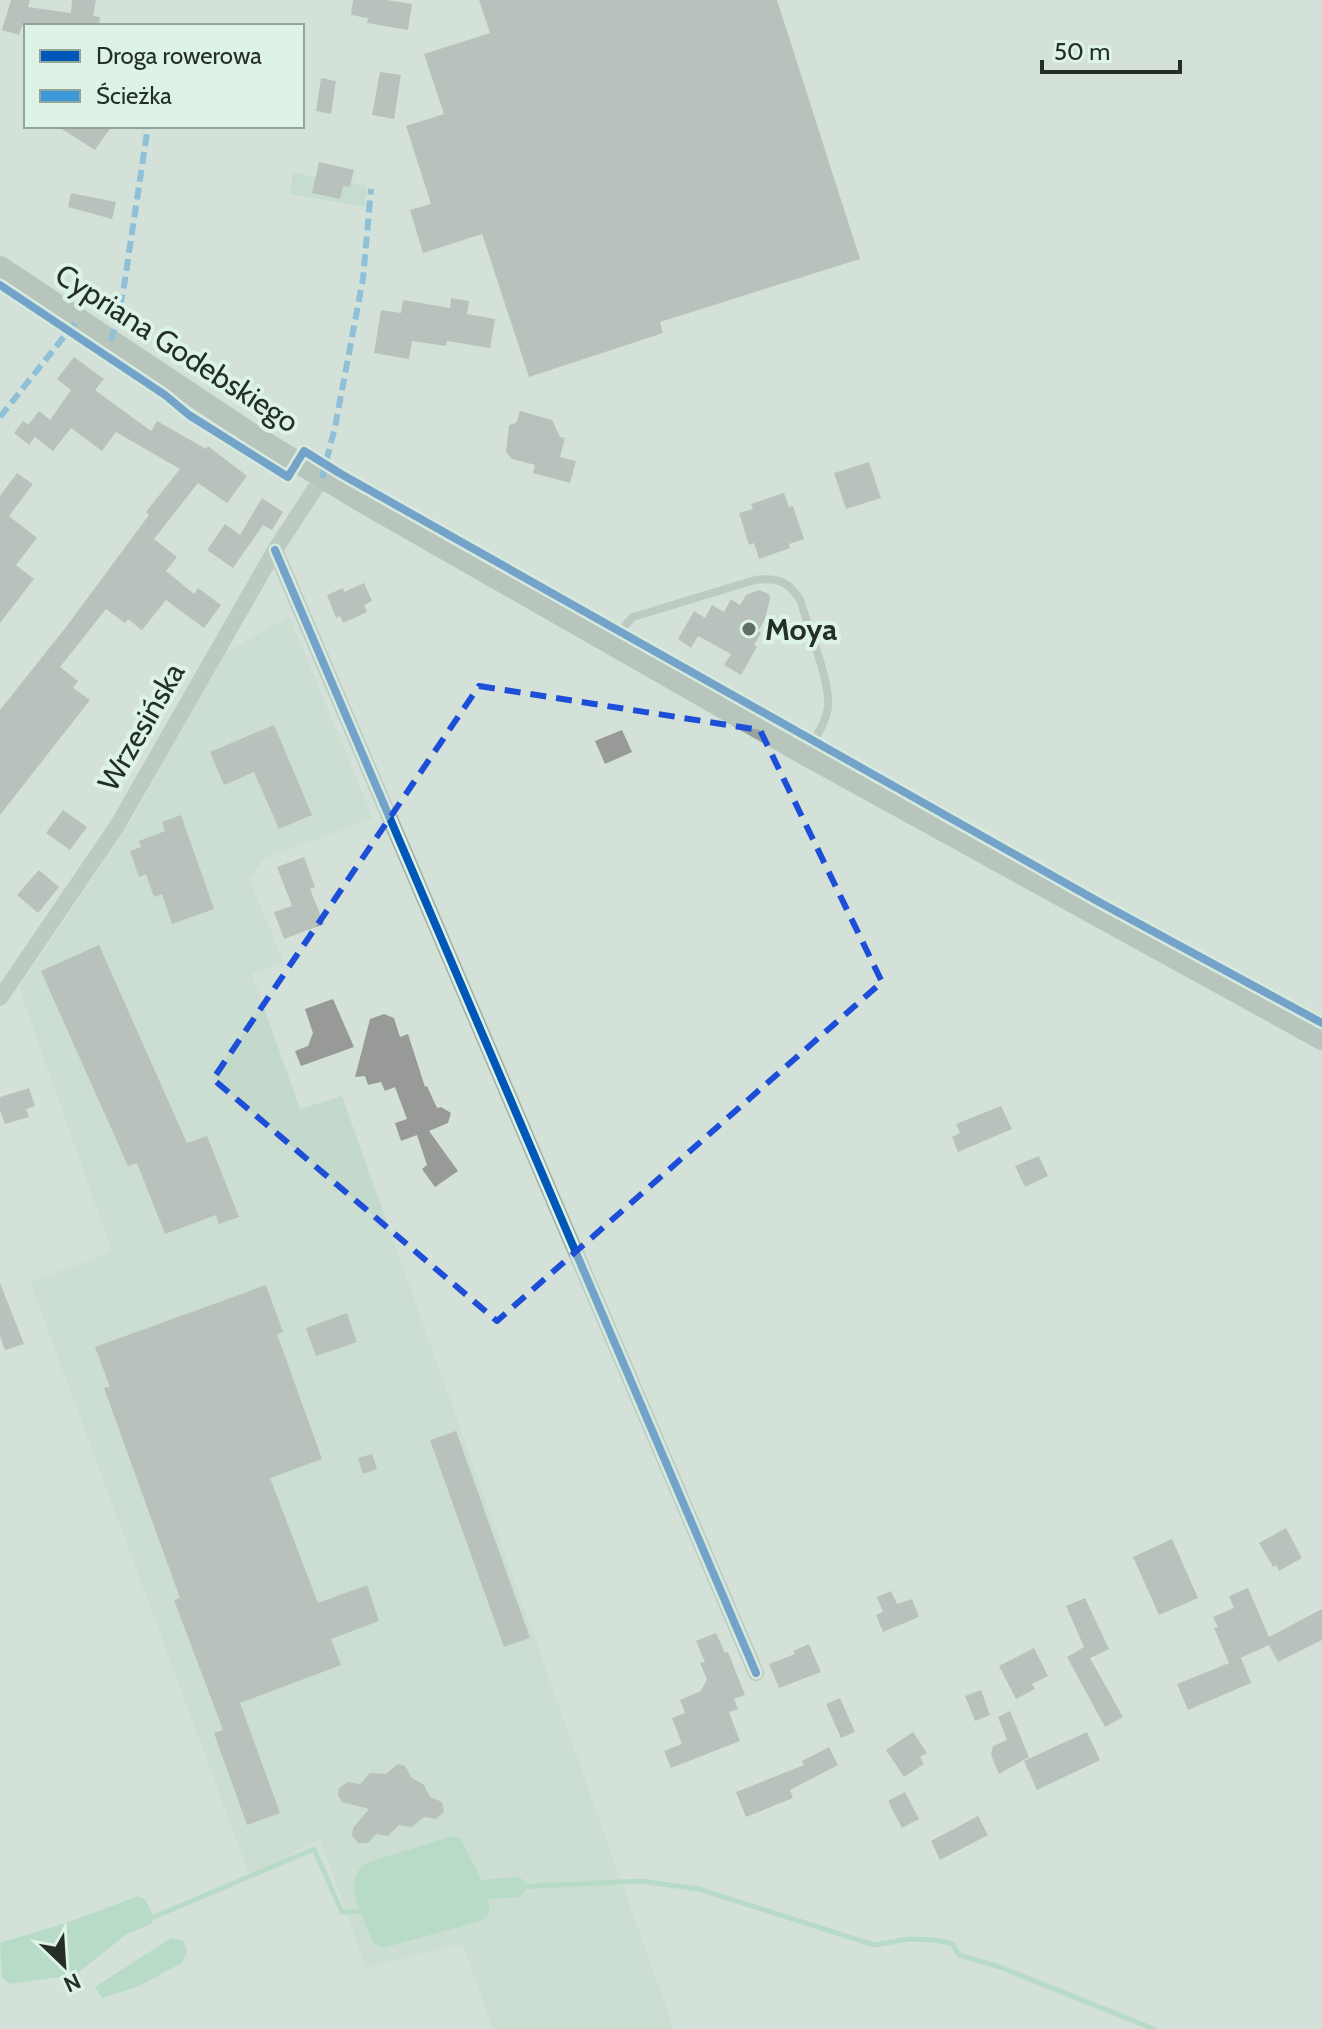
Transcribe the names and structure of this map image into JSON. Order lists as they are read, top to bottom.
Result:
{
  "streets": {
    "main road": ["Cypriana Godebskiego"],
    "street": ["Wrzesińska"]
  },
  "crossings": [
    ["Cypriana Godebskiego", "Wrzesińska"]
  ],
  "places": ["Moya"],
  "legend": ["Droga rowerowa", "Ścieżka"],
  "scale_bar": "50 m",
  "north": "bottom right"
}
